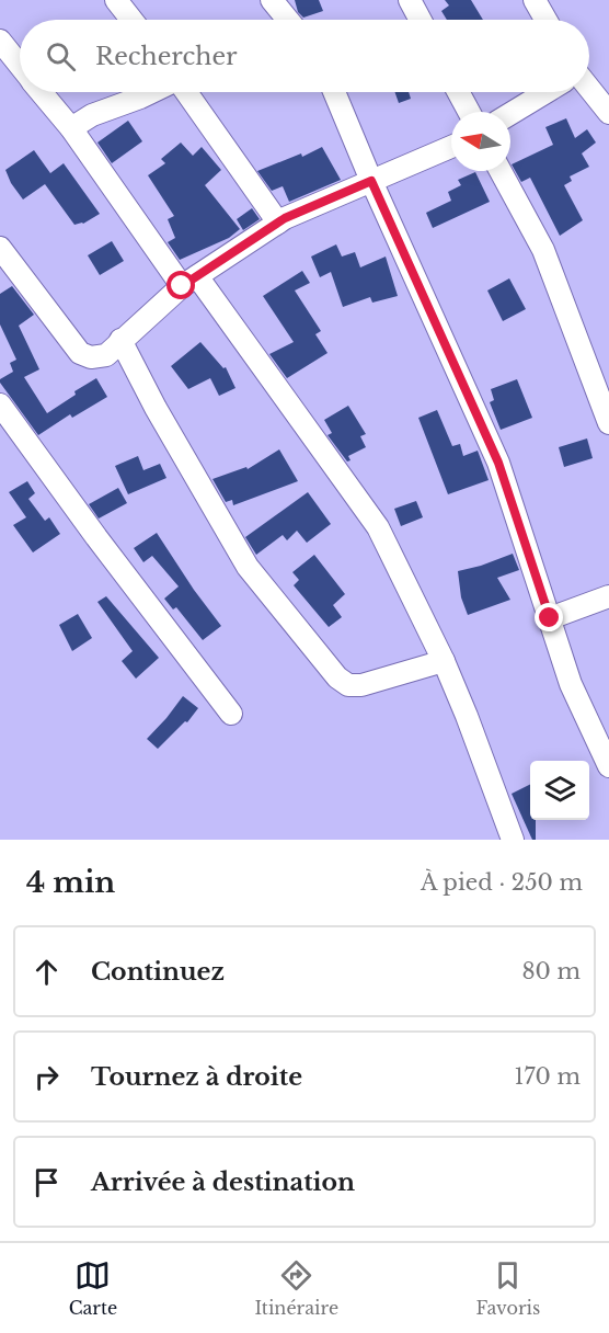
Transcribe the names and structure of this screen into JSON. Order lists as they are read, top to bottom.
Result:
{
  "north": "left",
  "page": {
    "search": "Rechercher",
    "heading": ["4 min", "À pied · 250 m"],
    "list": [
      ["Continuez", "80 m"],
      ["Tournez à droite", "170 m"],
      "Arrivée à destination"
    ],
    "nav": ["Carte", "Itinéraire", "Favoris"]
  }
}
